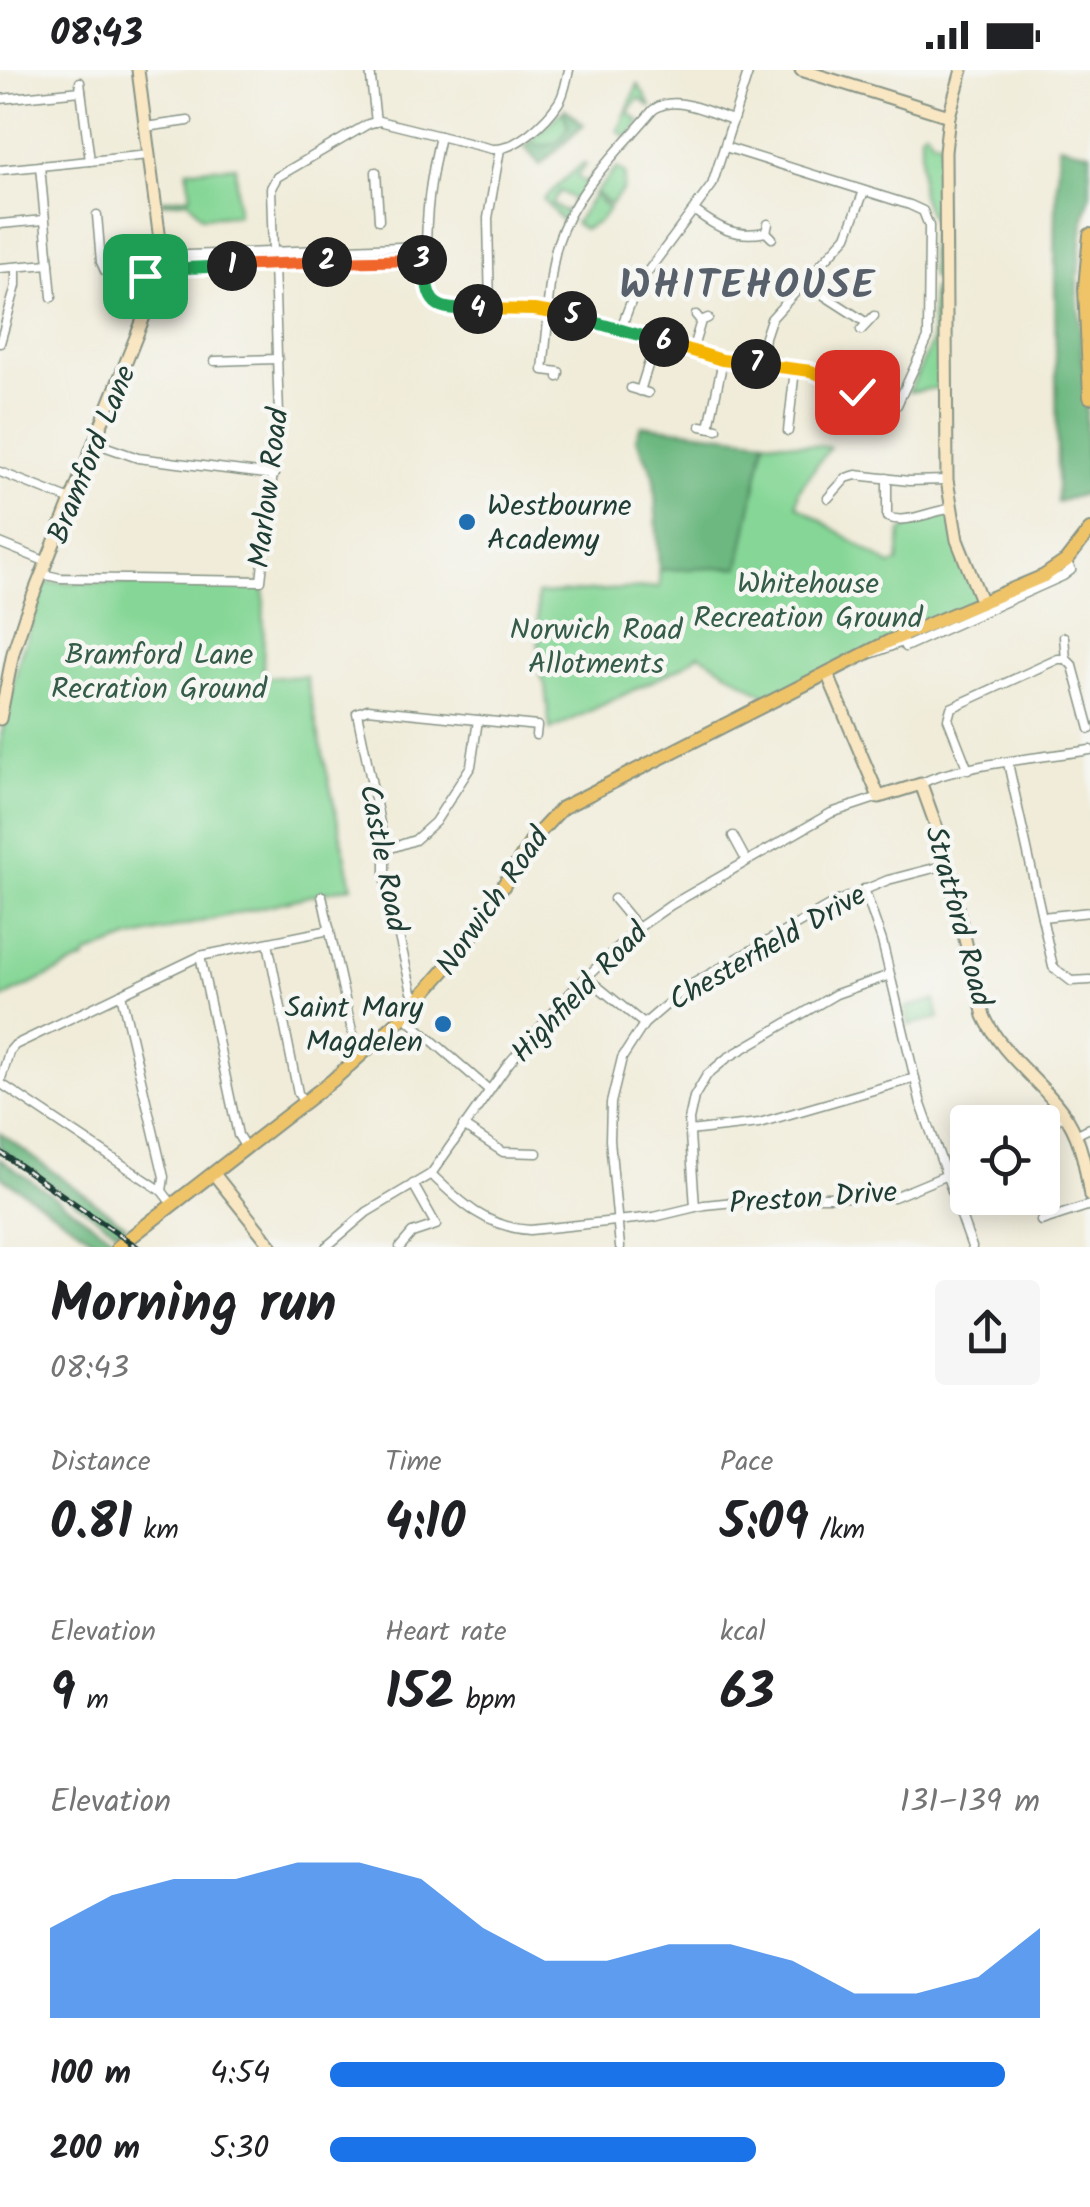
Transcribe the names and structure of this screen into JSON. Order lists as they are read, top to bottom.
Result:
{
  "streets": {
    "main road": ["Norwich Road"],
    "street": [
      "Bramford Lane",
      "Marlow Road",
      "Castle Road",
      "Stratford Road",
      "Chesterfield Drive",
      "Highfield Road",
      "Preston Drive"
    ]
  },
  "crossings": [
    ["Bramford Lane", "Marlow Road"],
    ["Castle Road", "Norwich Road"],
    ["Stratford Road", "Chesterfield Drive"],
    ["Chesterfield Drive", "Preston Drive"],
    ["Highfield Road", "Preston Drive"]
  ],
  "districts": ["WHITEHOUSE"],
  "parks": ["Whitehouse Recreation Ground", "Norwich Road Allotments", "Bramford Lane Recration Ground"],
  "places": ["Westbourne Academy", "Saint Mary Magdelen"],
  "page": {
    "status": "08:43",
    "pins": [
      "3",
      "2",
      "1",
      "4",
      "5",
      "6",
      "7"
    ],
    "heading": ["Morning run", "08:43"],
    "stats": [
      ["Distance", "0.81 km"],
      ["Time", "4:10"],
      ["Pace", "5:09 /km"],
      ["Elevation", "9 m"],
      ["Heart rate", "152 bpm"],
      ["kcal", "63"]
    ],
    "chart": ["Elevation", "131–139 m"],
    "list": [
      {
        "name": "100 m",
        "note": "4:54"
      },
      {
        "name": "200 m",
        "note": "5:30"
      }
    ]
  }
}
